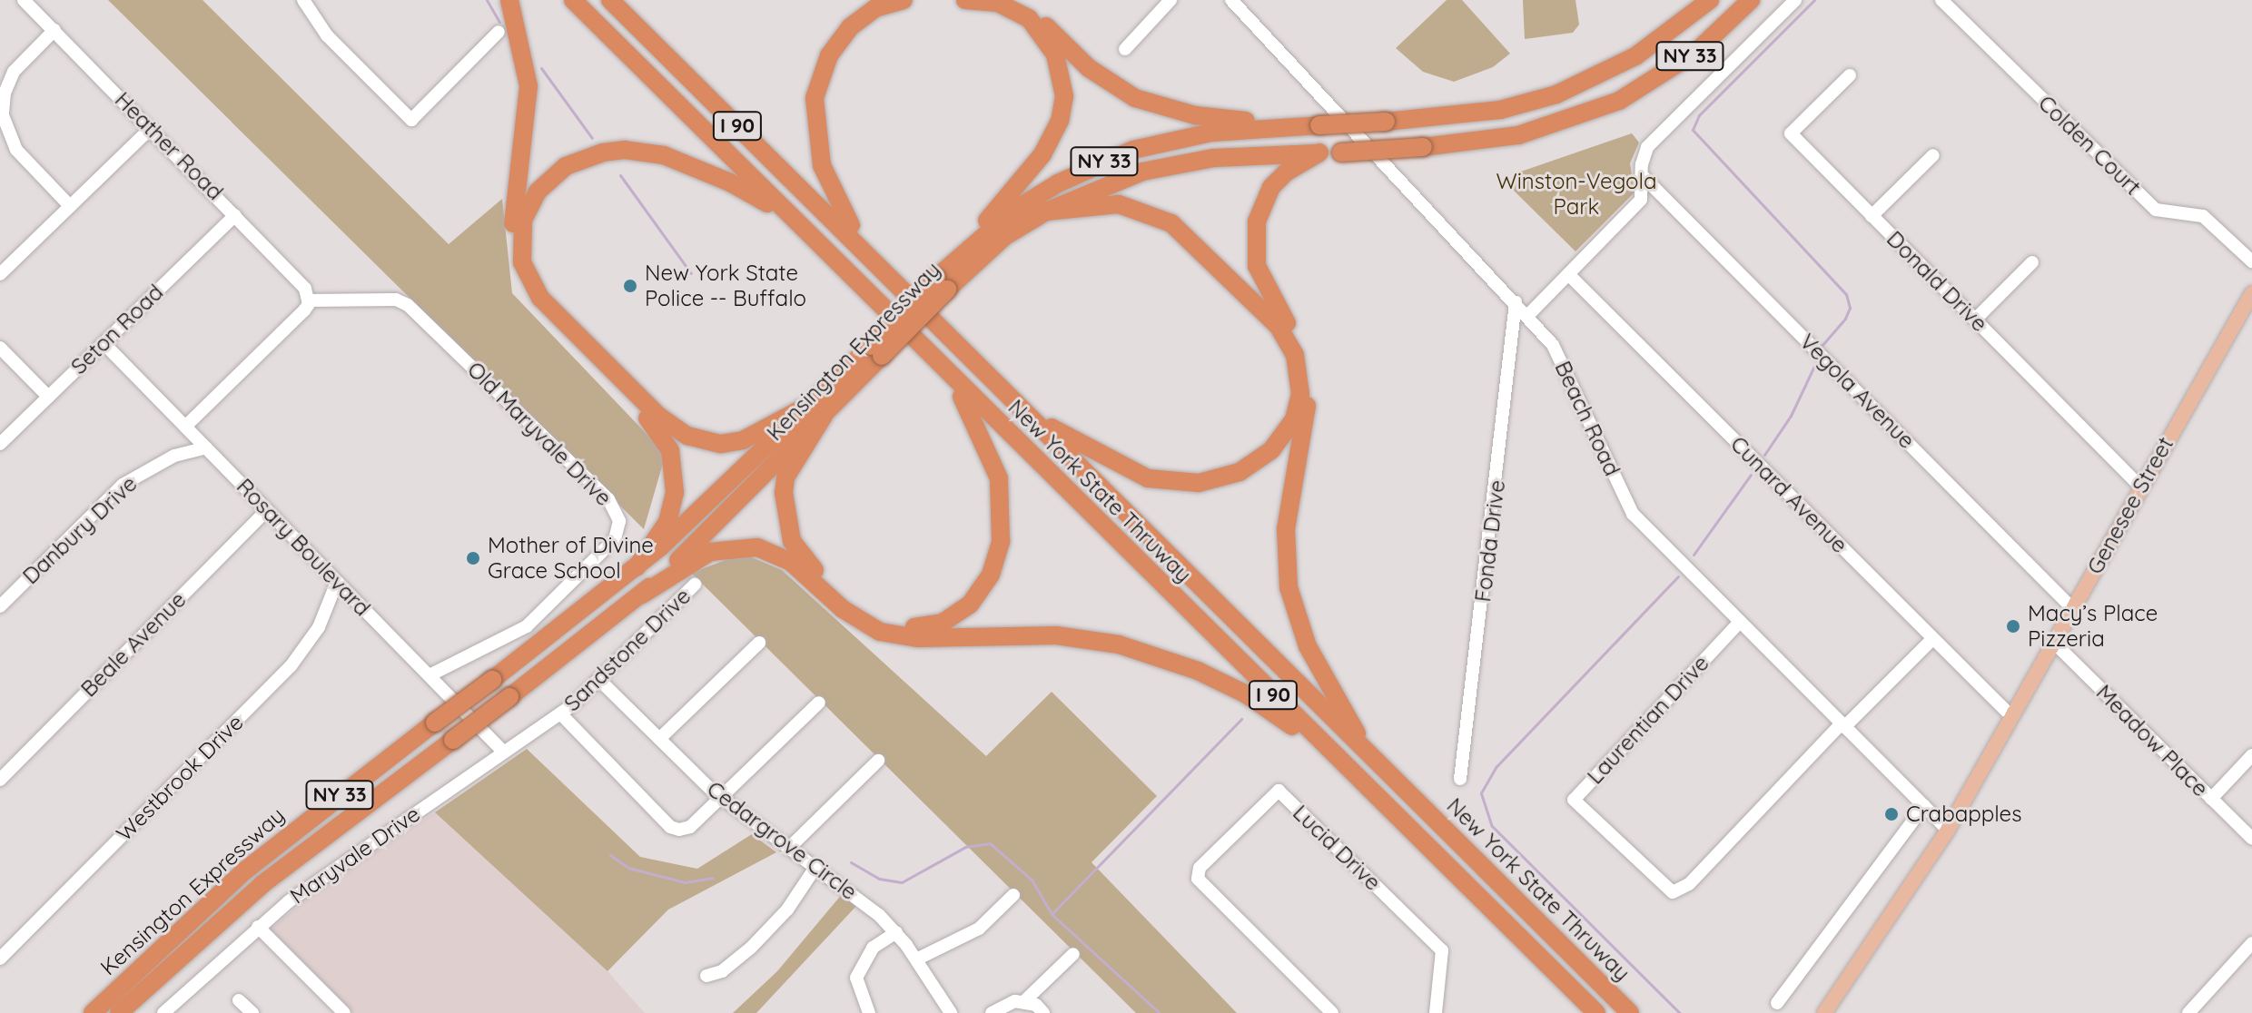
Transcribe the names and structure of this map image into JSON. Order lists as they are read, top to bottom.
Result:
{
  "streets": {
    "highway": [
      "NY 33",
      "I 90",
      "Kensington Expressway",
      "New York State Thruway"
    ],
    "main road": ["Genesee Street"],
    "street": [
      "Colden Court",
      "Heather Road",
      "Donald Drive",
      "Seton Road",
      "Vegola Avenue",
      "Beach Road",
      "Old Maryvale Drive",
      "Cunard Avenue",
      "Danbury Drive",
      "Fonda Drive",
      "Rosary Boulevard",
      "Beale Avenue",
      "Sandstone Drive",
      "Laurentian Drive",
      "Meadow Place",
      "Westbrook Drive",
      "Cedargrove Circle",
      "Lucid Drive",
      "Maryvale Drive"
    ]
  },
  "crossings": [
    ["Heather Road", "Seton Road"],
    ["Heather Road", "Old Maryvale Drive"],
    ["Donald Drive", "Genesee Street"],
    ["Seton Road", "Rosary Boulevard"],
    ["Vegola Avenue", "Genesee Street"],
    ["Beach Road", "Genesee Street"],
    ["Beach Road", "Fonda Drive"],
    ["Beach Road", "Laurentian Drive"],
    ["Old Maryvale Drive", "Rosary Boulevard"],
    ["Cunard Avenue", "Genesee Street"],
    ["Genesee Street", "Meadow Place"],
    ["Danbury Drive", "Rosary Boulevard"],
    ["Rosary Boulevard", "Beale Avenue"],
    ["Rosary Boulevard", "Westbrook Drive"],
    ["Rosary Boulevard", "Maryvale Drive"],
    ["Sandstone Drive", "Cedargrove Circle"],
    ["Sandstone Drive", "Maryvale Drive"]
  ],
  "parks": ["Winston-Vegola Park"],
  "places": [
    "New York State Police -- Buffalo",
    "Mother of Divine Grace School",
    "Macy’s Place Pizzeria",
    "Crabapples"
  ]
}
